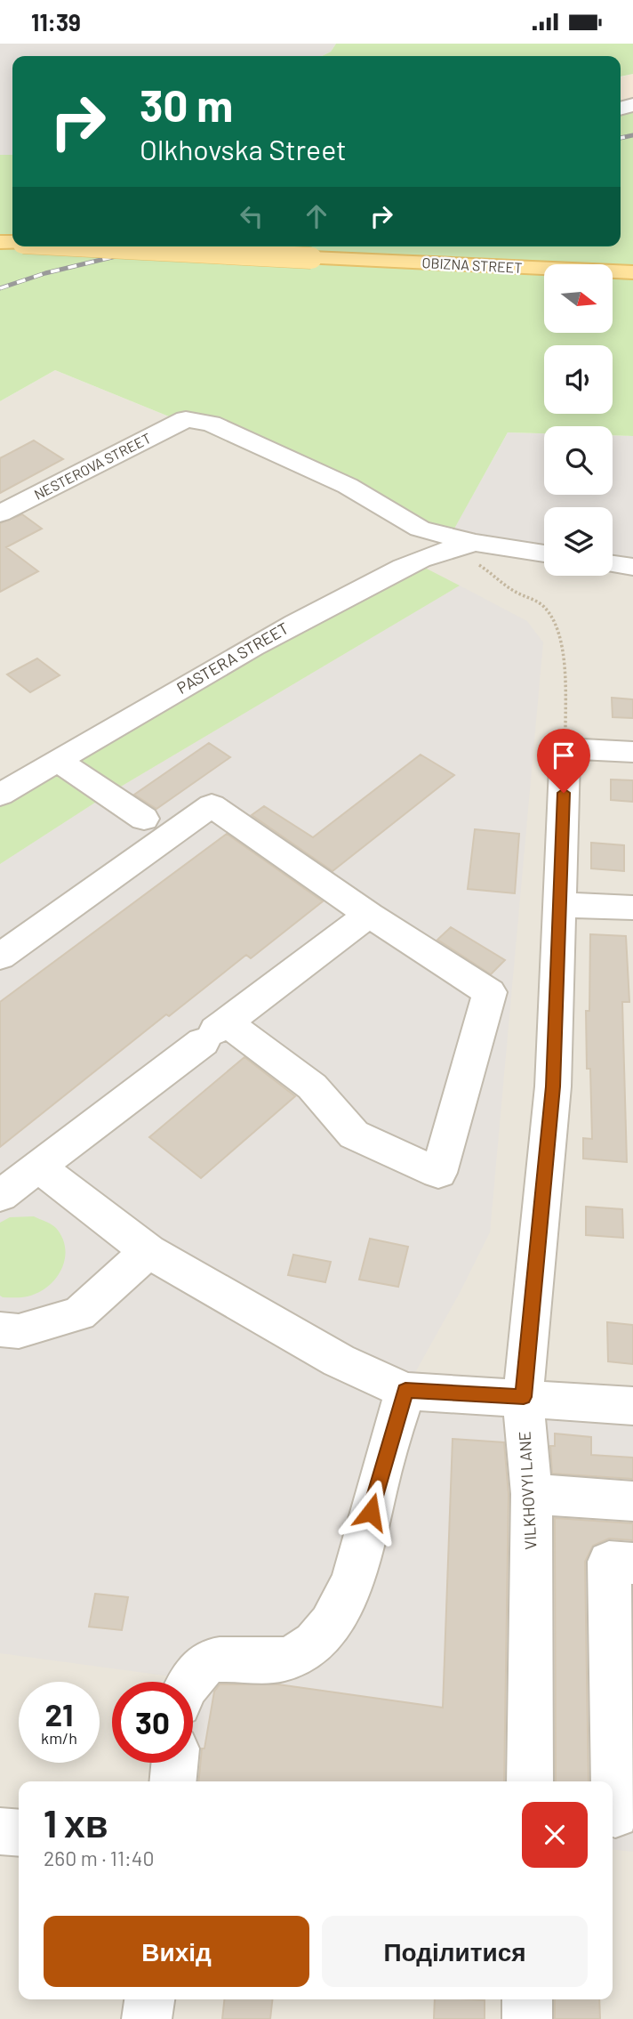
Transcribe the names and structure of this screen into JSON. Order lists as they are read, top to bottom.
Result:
{
  "streets": {
    "main road": ["OBIZNA STREET"],
    "street": ["NESTEROVA STREET", "PASTERA STREET", "VILKHOVYI LANE"]
  },
  "crossings": [
    ["NESTEROVA STREET", "PASTERA STREET"]
  ],
  "north": "right",
  "page": {
    "status": "11:39",
    "turn": ["30 m", "Olkhovska Street"],
    "speed": "21 km/h",
    "limit": "30",
    "heading": ["1 хв", "260 m · 11:40"],
    "buttons": ["Вихід", "Поділитися"]
  }
}
